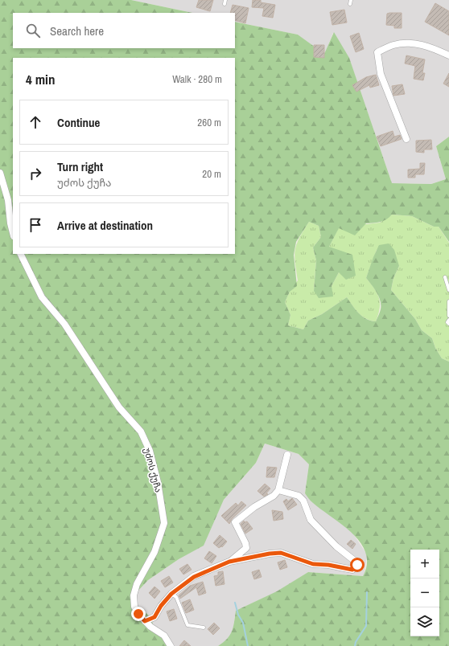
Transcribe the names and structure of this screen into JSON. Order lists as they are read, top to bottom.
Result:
{
  "streets": {
    "street": ["უძოს ქუჩა"]
  },
  "page": {
    "search": "Search here",
    "heading": ["4 min", "Walk · 280 m"],
    "list": [
      ["Continue", "260 m"],
      ["Turn right", "უძოს ქუჩა", "20 m"],
      "Arrive at destination"
    ],
    "map_buttons": ["+", "−"]
  }
}
